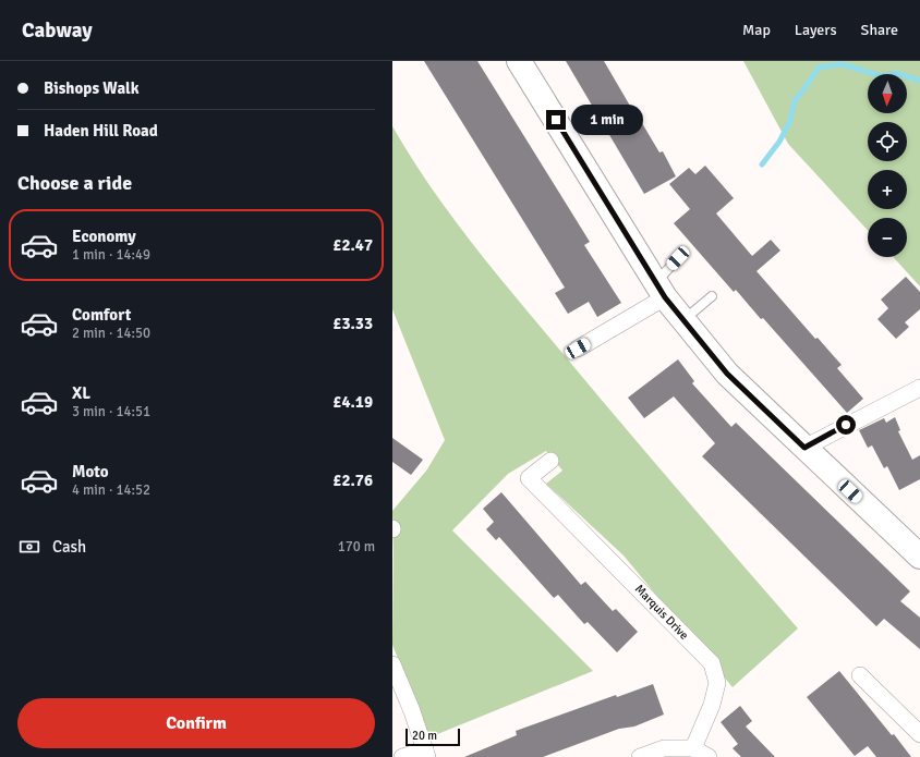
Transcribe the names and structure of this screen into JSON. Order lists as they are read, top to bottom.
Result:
{
  "streets": {
    "street": ["Marquis Drive"]
  },
  "scale_bar": "20 m",
  "north": "bottom",
  "page": {
    "header": "Cabway",
    "nav": ["Map", "Layers", "Share"],
    "banner": ["Bishops Walk", "Haden Hill Road"],
    "map_buttons": ["+", "−"],
    "bubble": "1 min",
    "heading": "Choose a ride",
    "list": [
      {
        "name": "Economy",
        "note": "1 min · 14:49",
        "value": "£2.47"
      },
      {
        "name": "Comfort",
        "note": "2 min · 14:50",
        "value": "£3.33"
      },
      {
        "name": "XL",
        "note": "3 min · 14:51",
        "value": "£4.19"
      },
      {
        "name": "Moto",
        "note": "4 min · 14:52",
        "value": "£2.76"
      }
    ],
    "pay": ["Cash", "170 m"],
    "buttons": "Confirm",
    "scale": "20 m"
  }
}
